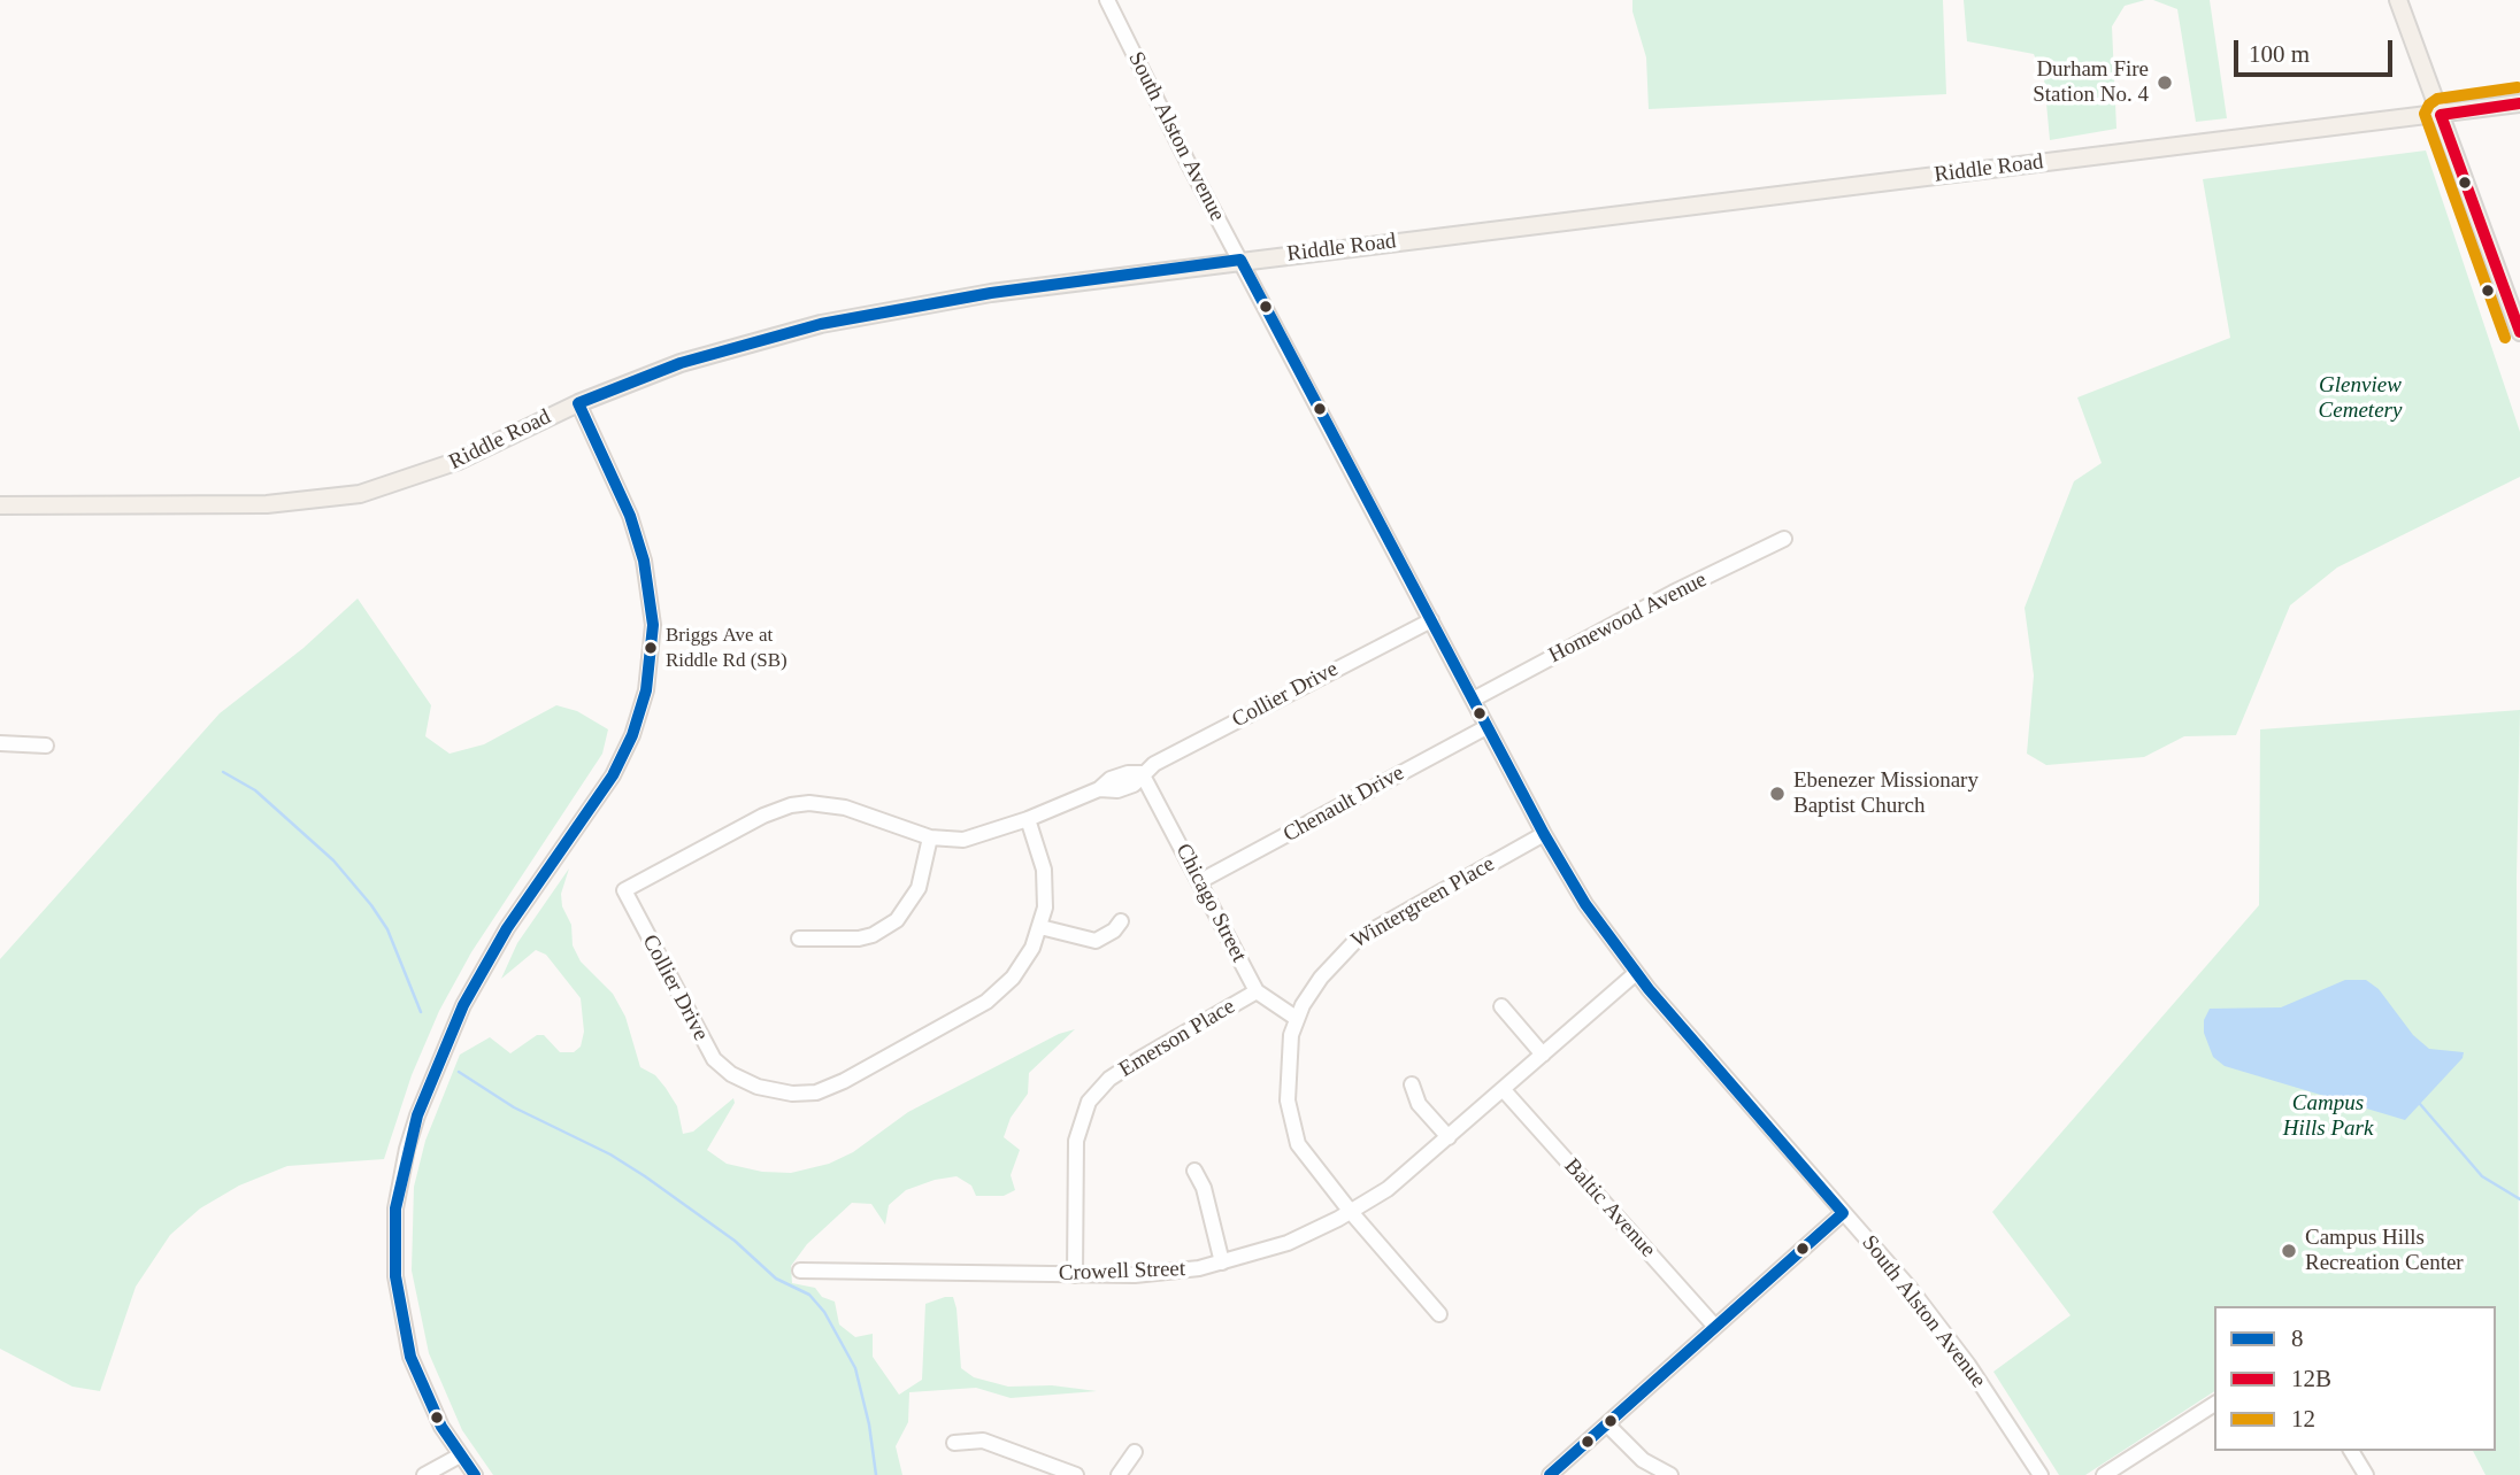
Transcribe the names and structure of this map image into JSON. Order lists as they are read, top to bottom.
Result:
{
  "streets": {
    "main road": ["Riddle Road"],
    "street": [
      "South Alston Avenue",
      "Homewood Avenue",
      "Collier Drive",
      "Chenault Drive",
      "Chicago Street",
      "Wintergreen Place",
      "Emerson Place",
      "Baltic Avenue",
      "Crowell Street"
    ]
  },
  "crossings": [
    ["South Alston Avenue", "Riddle Road"],
    ["South Alston Avenue", "Homewood Avenue"],
    ["South Alston Avenue", "Collier Drive"],
    ["South Alston Avenue", "Chenault Drive"],
    ["South Alston Avenue", "Wintergreen Place"],
    ["South Alston Avenue", "Crowell Street"],
    ["Collier Drive", "Chicago Street"],
    ["Chenault Drive", "Chicago Street"],
    ["Chicago Street", "Wintergreen Place"],
    ["Chicago Street", "Emerson Place"],
    ["Wintergreen Place", "Crowell Street"],
    ["Emerson Place", "Crowell Street"],
    ["Baltic Avenue", "Crowell Street"]
  ],
  "parks": ["Glenview Cemetery", "Campus Hills Park"],
  "places": [
    "Durham Fire Station No. 4",
    "Briggs Ave at Riddle Rd (SB)",
    "Ebenezer Missionary Baptist Church",
    "Campus Hills Recreation Center"
  ],
  "lines": ["transit line 12", "transit line 12B", "transit line 8"],
  "legend": ["8", "12B", "12"],
  "scale_bar": "100 m"
}
